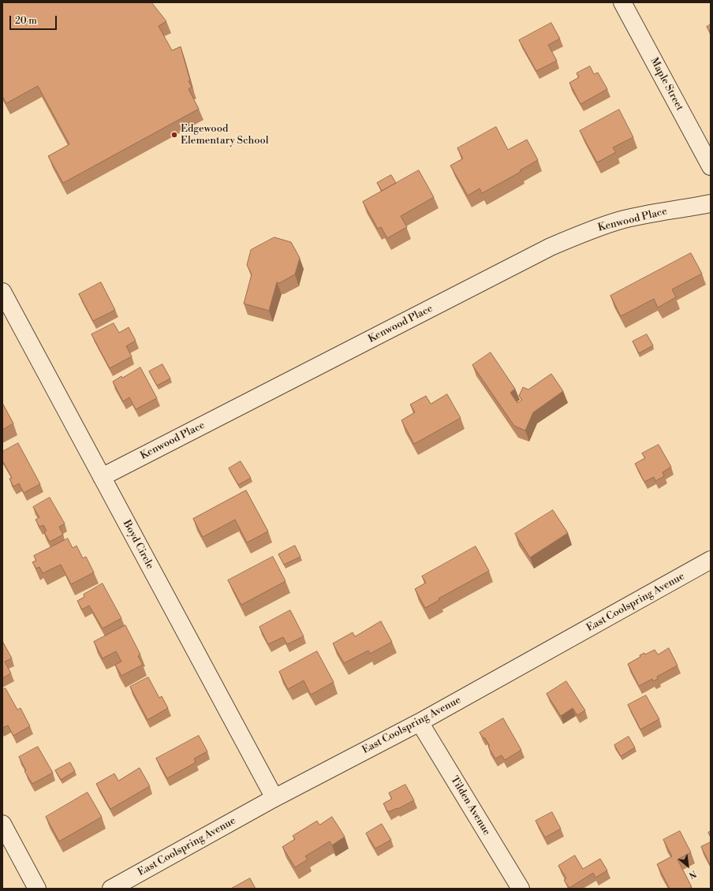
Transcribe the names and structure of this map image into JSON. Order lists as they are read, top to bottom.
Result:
{
  "streets": {
    "street": [
      "Maple Street",
      "Kenwood Place",
      "Boyd Circle",
      "East Coolspring Avenue",
      "Tilden Avenue"
    ]
  },
  "crossings": [
    ["Kenwood Place", "Boyd Circle"],
    ["Boyd Circle", "East Coolspring Avenue"],
    ["East Coolspring Avenue", "Tilden Avenue"]
  ],
  "places": ["Edgewood Elementary School"],
  "scale_bar": "20 m",
  "north": "bottom right"
}
